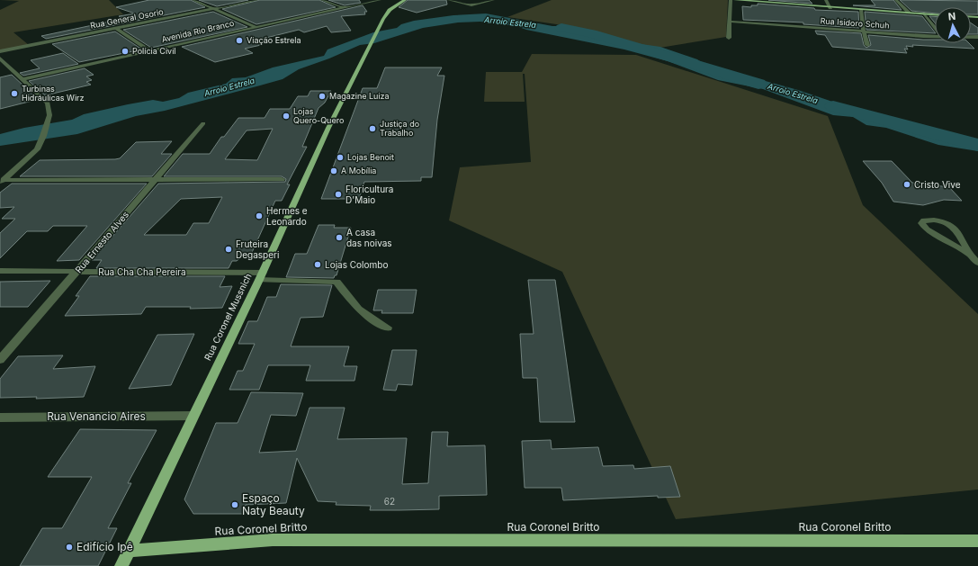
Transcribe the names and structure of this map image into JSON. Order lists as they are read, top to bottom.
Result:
{
  "streets": {
    "main road": ["Rua Coronel Mussnich", "Rua Coronel Britto"],
    "street": [
      "Rua General Osorio",
      "Rua Isidoro Schuh",
      "Avenida Rio Branco",
      "Rua Ernesto Alves",
      "Rua Cha Cha Pereira",
      "Rua Venancio Aires"
    ]
  },
  "crossings": [
    ["Rua Ernesto Alves", "Rua Cha Cha Pereira"],
    ["Rua Cha Cha Pereira", "Rua Coronel Mussnich"],
    ["Rua Coronel Mussnich", "Rua Venancio Aires"],
    ["Rua Coronel Mussnich", "Rua Coronel Britto"]
  ],
  "water": ["Arroio Estrela"],
  "places": [
    "Viação Estrela",
    "Polícia Civil",
    "Turbinas Hidráulicas Wirz",
    "Magazine Luiza",
    "Lojas Quero-Quero",
    "Justiça do Trabalho",
    "Lojas Benoit",
    "A Mobília",
    "Cristo Vive",
    "Floricultura D'Maio",
    "Hermes e Leonardo",
    "A casa das noivas",
    "Fruteira Degasperi",
    "Lojas Colombo",
    "Espaço Naty Beauty",
    "Edifício Ipê"
  ],
  "house_numbers": ["62"],
  "north": "top"
}
